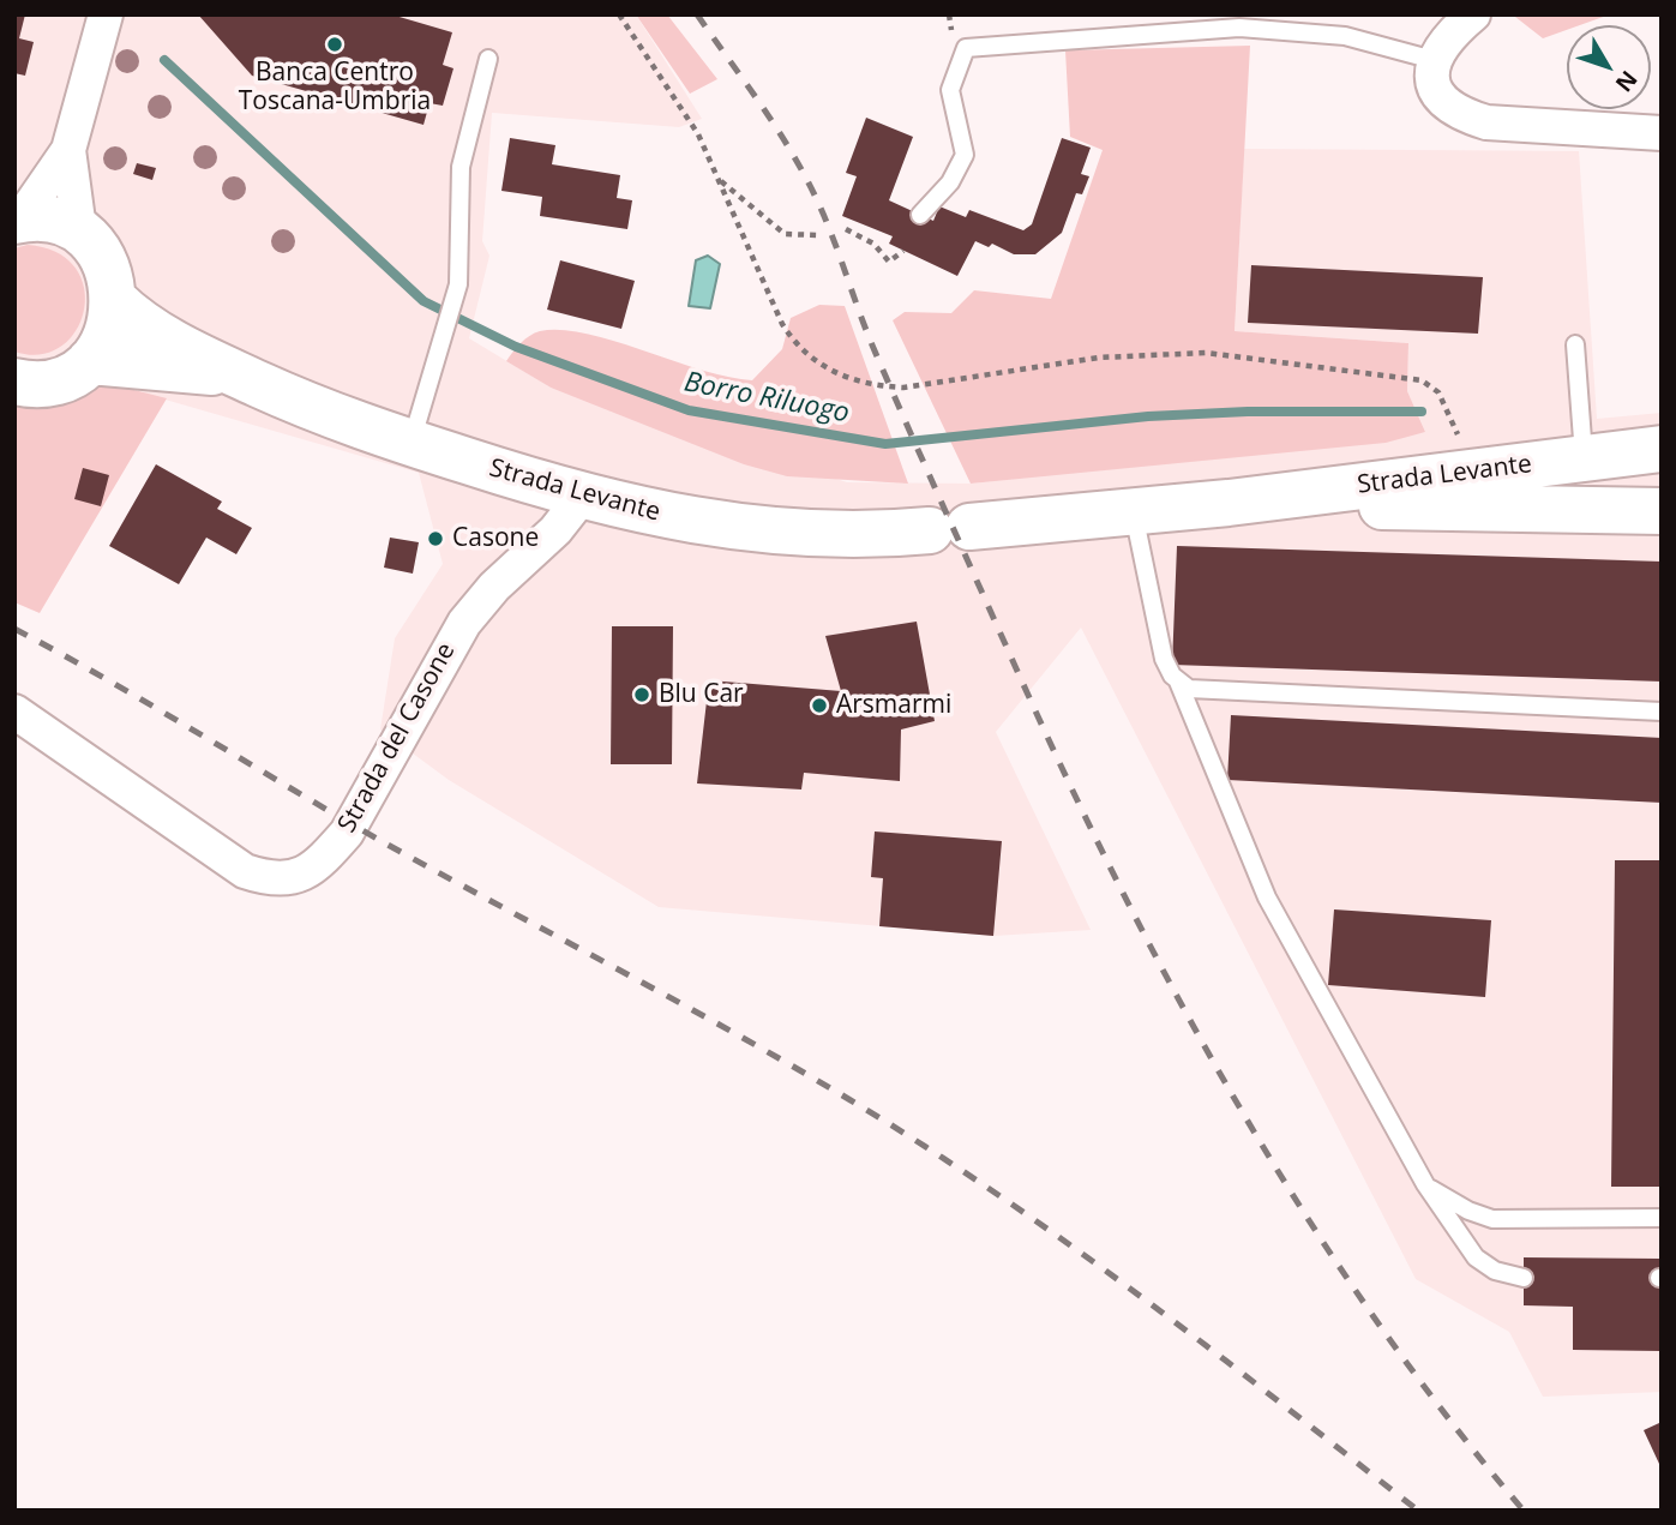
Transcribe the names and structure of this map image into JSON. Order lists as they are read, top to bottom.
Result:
{
  "streets": {
    "main road": ["Strada Levante"],
    "street": ["Strada del Casone"]
  },
  "crossings": [
    ["Strada Levante", "Strada del Casone"]
  ],
  "water": ["Borro Riluogo"],
  "places": [
    "Banca Centro Toscana-Umbria",
    "Casone",
    "Blu Car",
    "Arsmarmi"
  ],
  "north": "bottom right"
}
